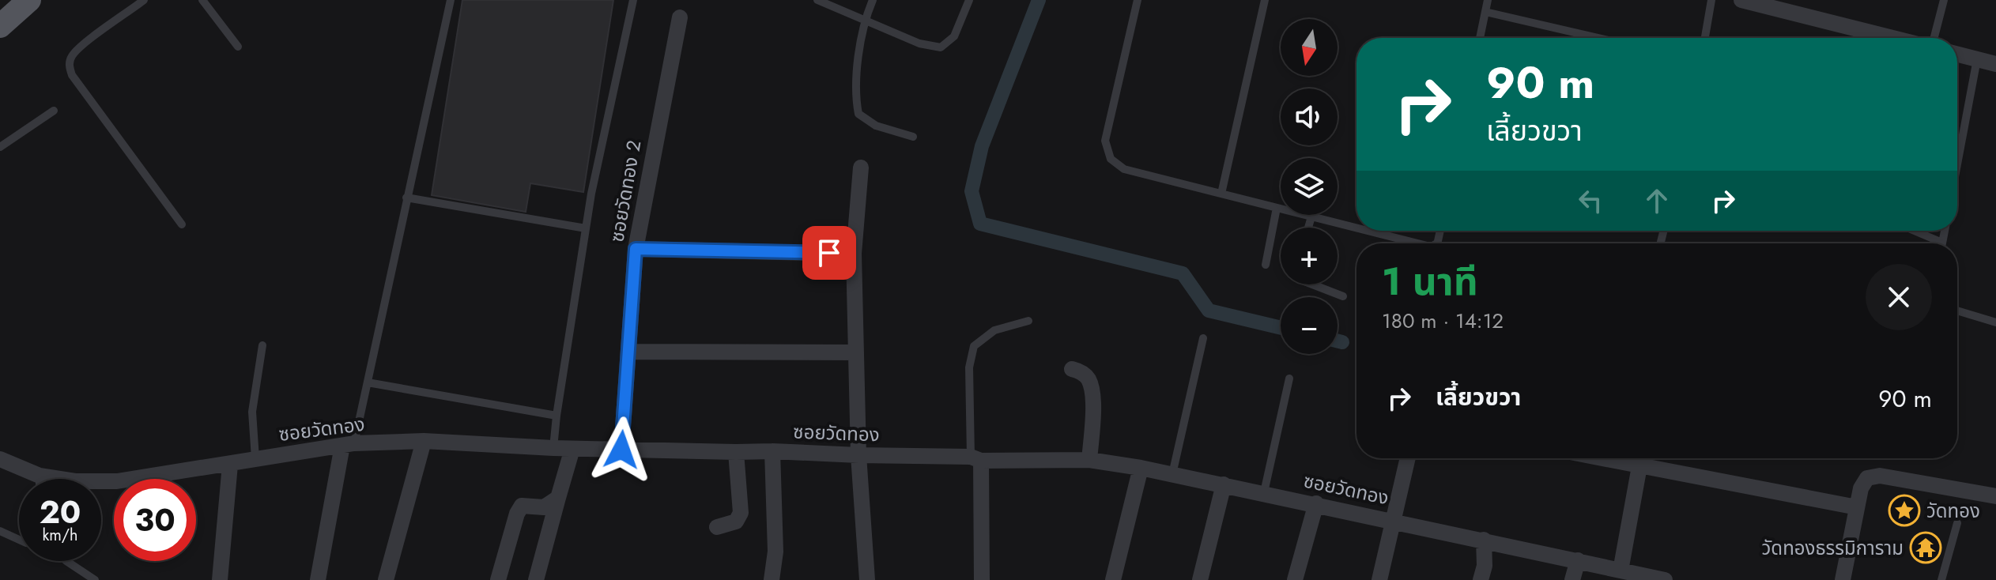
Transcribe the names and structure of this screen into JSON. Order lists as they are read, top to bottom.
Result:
{
  "streets": {
    "street": ["ซอยวัดทอง 2", "ซอยวัดทอง"]
  },
  "crossings": [
    ["ซอยวัดทอง 2", "ซอยวัดทอง"]
  ],
  "places": {
    "place": ["วัดทอง"],
    "temple": ["วัดทองธรรมิการาม"]
  },
  "north": "bottom",
  "page": {
    "map_buttons": ["+", "−"],
    "turn": ["90 m", "เลี้ยวขวา"],
    "heading": ["1 นาที", "180 m · 14:12"],
    "list": [
      {
        "name": "เลี้ยวขวา",
        "value": "90 m"
      }
    ],
    "speed": "20 km/h",
    "limit": "30"
  }
}
